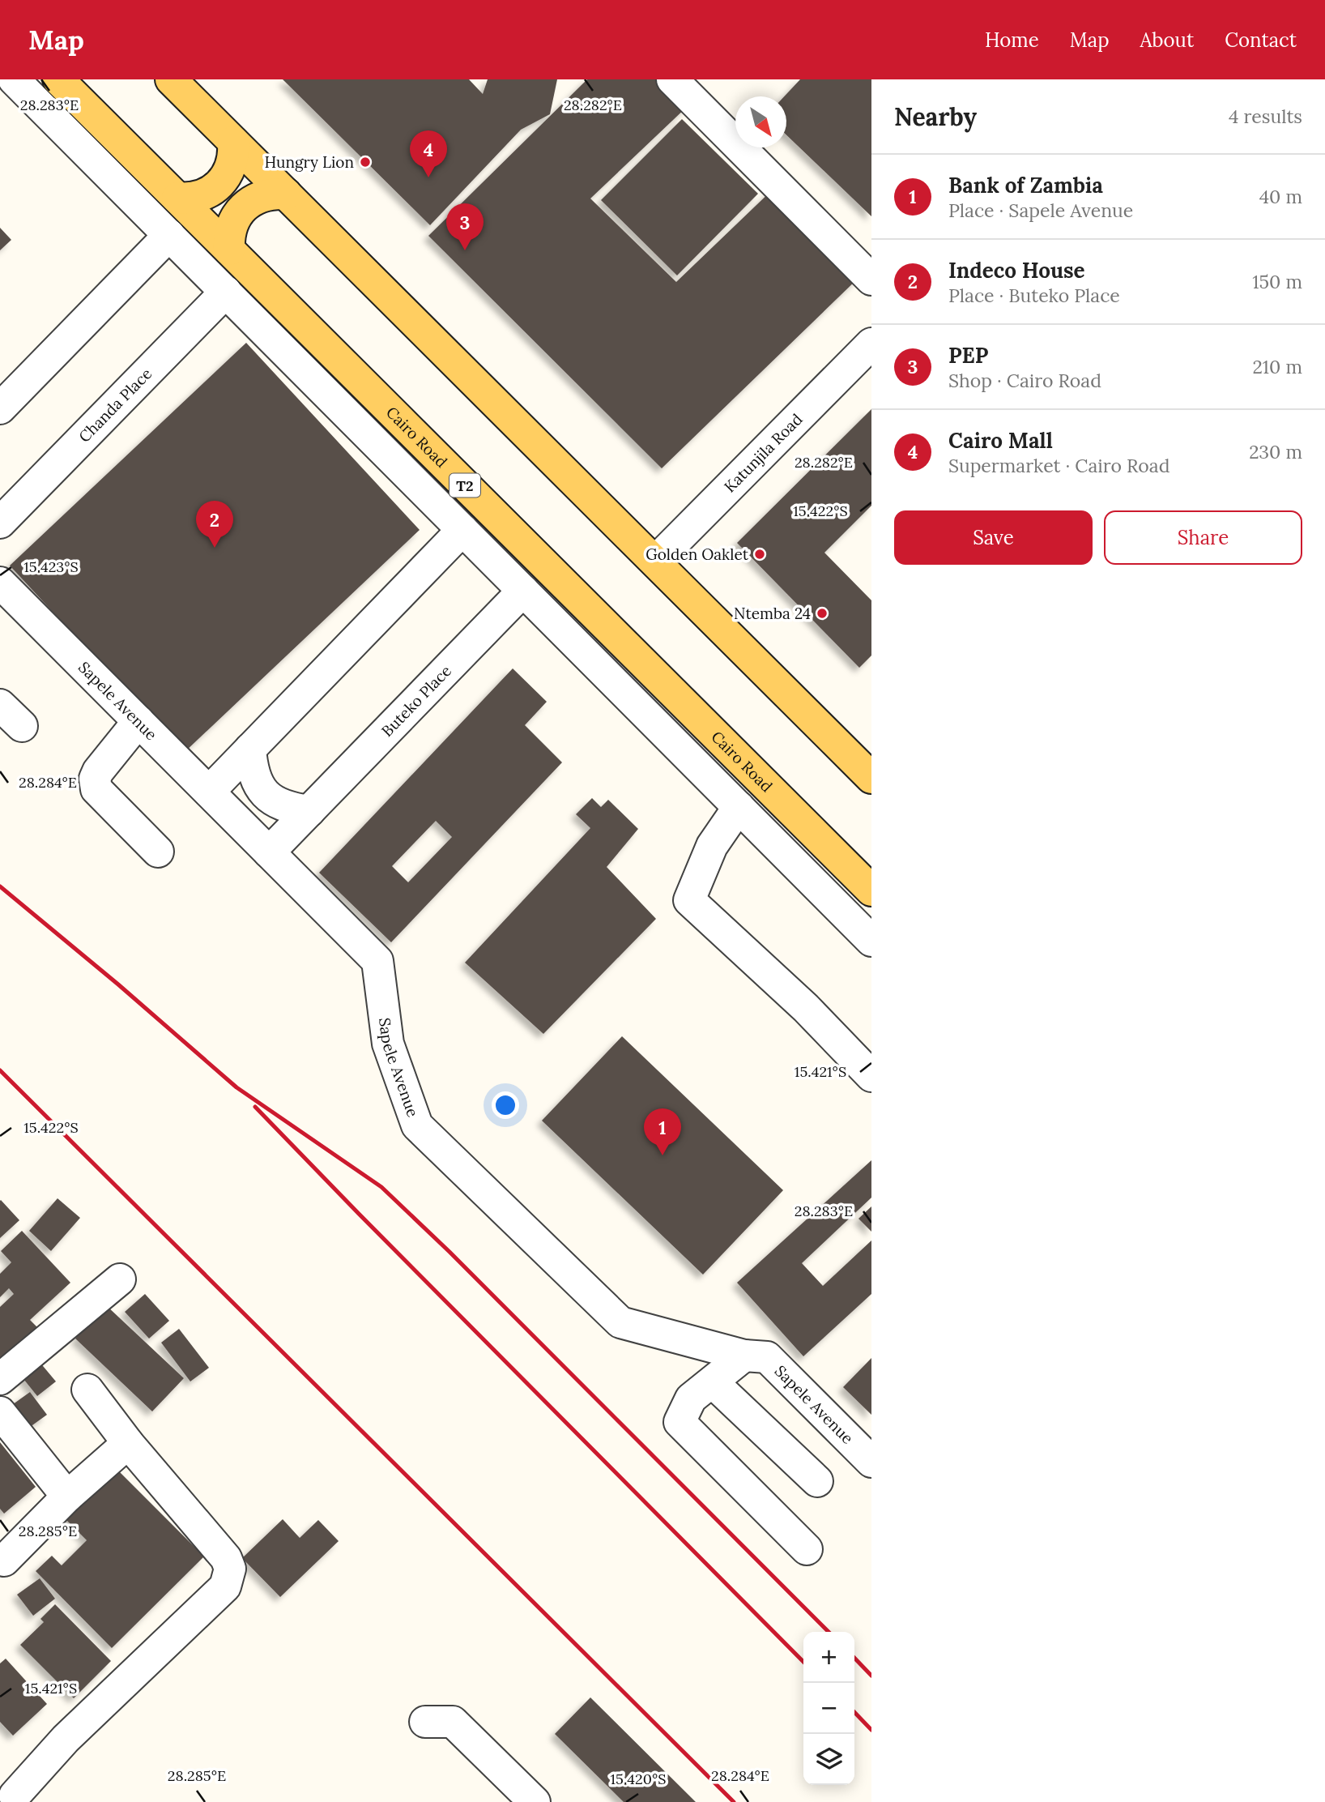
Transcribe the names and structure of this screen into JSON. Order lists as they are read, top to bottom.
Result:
{
  "streets": {
    "main road": ["Cairo Road", "T2"],
    "street": [
      "Chanda Place",
      "Katunjila Road",
      "Sapele Avenue",
      "Buteko Place"
    ]
  },
  "crossings": [
    ["Sapele Avenue", "Buteko Place"]
  ],
  "places": ["Hungry Lion", "Golden Oaklet", "Ntemba 24"],
  "north": "bottom right",
  "page": {
    "header": "Map",
    "nav": [
      "Home",
      "Map",
      "About",
      "Contact"
    ],
    "heading": ["Nearby", "4 results"],
    "pins": [
      "4",
      "3",
      "2",
      "1"
    ],
    "list": [
      {
        "mark": "1",
        "name": "Bank of Zambia",
        "note": "Place · Sapele Avenue",
        "value": "40 m"
      },
      {
        "mark": "2",
        "name": "Indeco House",
        "note": "Place · Buteko Place",
        "value": "150 m"
      },
      {
        "mark": "3",
        "name": "PEP",
        "note": "Shop · Cairo Road",
        "value": "210 m"
      },
      {
        "mark": "4",
        "name": "Cairo Mall",
        "note": "Supermarket · Cairo Road",
        "value": "230 m"
      }
    ],
    "buttons": ["Save", "Share"],
    "map_buttons": ["+", "−"]
  },
  "coordinates": [
    "28.283°E",
    "28.282°E",
    "15.422°S",
    "15.423°S",
    "28.284°E",
    "15.421°S",
    "28.285°E",
    "15.420°S"
  ]
}
